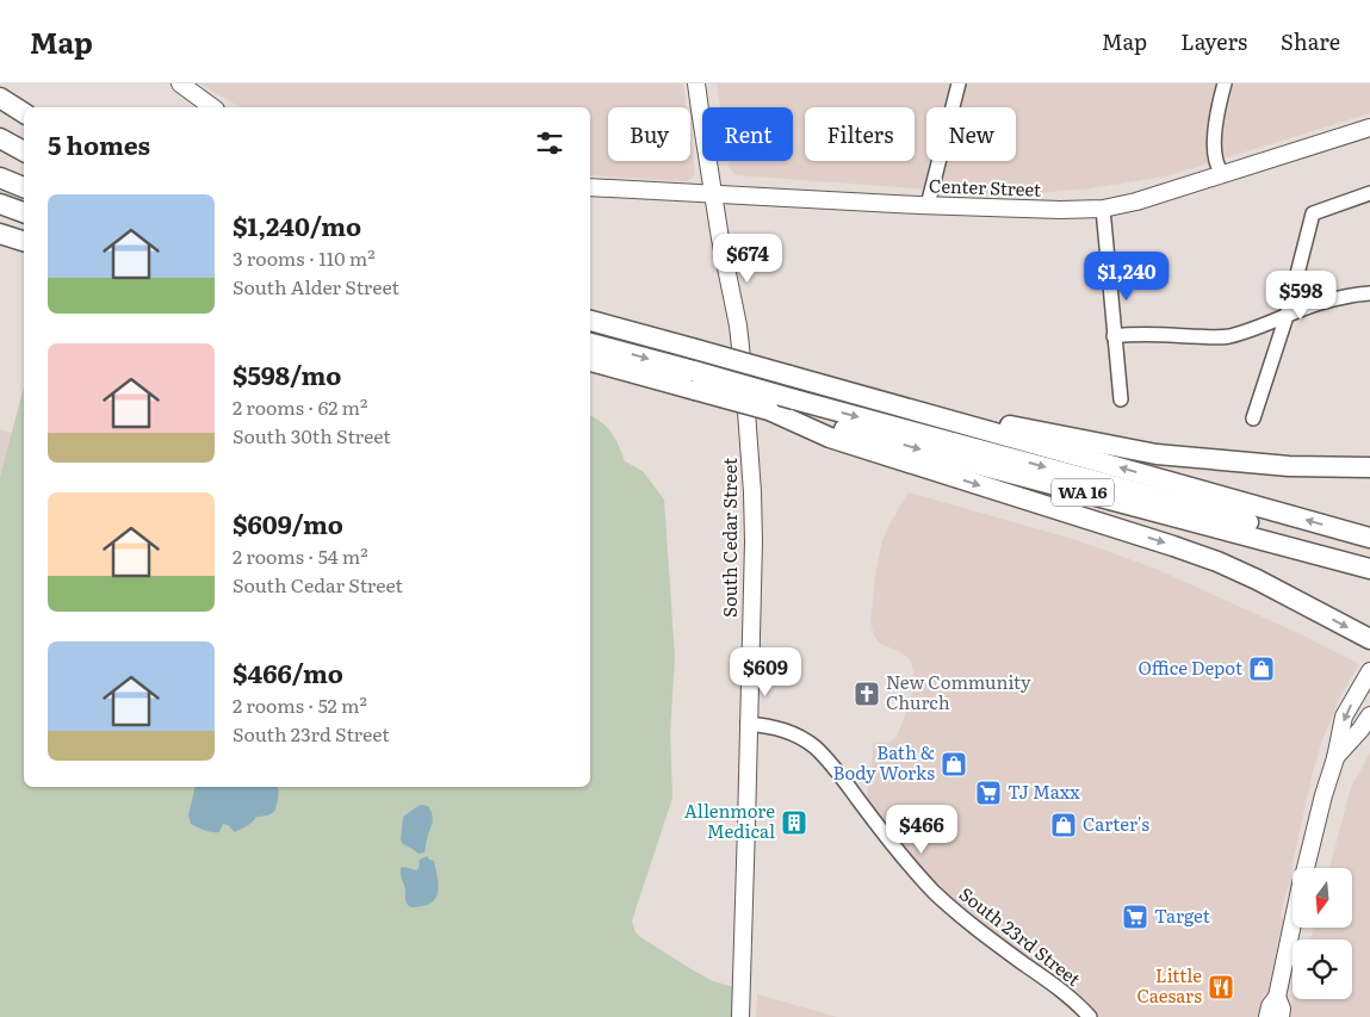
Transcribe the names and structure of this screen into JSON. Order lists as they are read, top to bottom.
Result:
{
  "streets": {
    "highway": ["WA 16"],
    "main road": ["Center Street", "South Cedar Street"],
    "street": ["South 23rd Street"]
  },
  "crossings": [
    ["Center Street", "South Cedar Street"],
    ["South Cedar Street", "South 23rd Street"]
  ],
  "places": {
    "shop": ["Office Depot", "Bath & Body Works", "Carter's"],
    "church": ["New Community Church"],
    "supermarket": ["TJ Maxx", "Target"],
    "building": ["Allenmore Medical"],
    "restaurant": ["Little Caesars"]
  },
  "north": "bottom",
  "page": {
    "header": "Map",
    "nav": ["Map", "Layers", "Share"],
    "chip": [
      "Buy",
      "Rent",
      "Filters",
      "New"
    ],
    "heading": "5 homes",
    "list": [
      {
        "name": "$1,240/mo",
        "note": "3 rooms · 110 m² · South Alder Street"
      },
      {
        "name": "$598/mo",
        "note": "2 rooms · 62 m² · South 30th Street"
      },
      {
        "name": "$609/mo",
        "note": "2 rooms · 54 m² · South Cedar Street"
      },
      {
        "name": "$466/mo",
        "note": "2 rooms · 52 m² · South 23rd Street"
      }
    ],
    "price": [
      "$674",
      "$1,240",
      "$598",
      "$609",
      "$466"
    ]
  }
}
